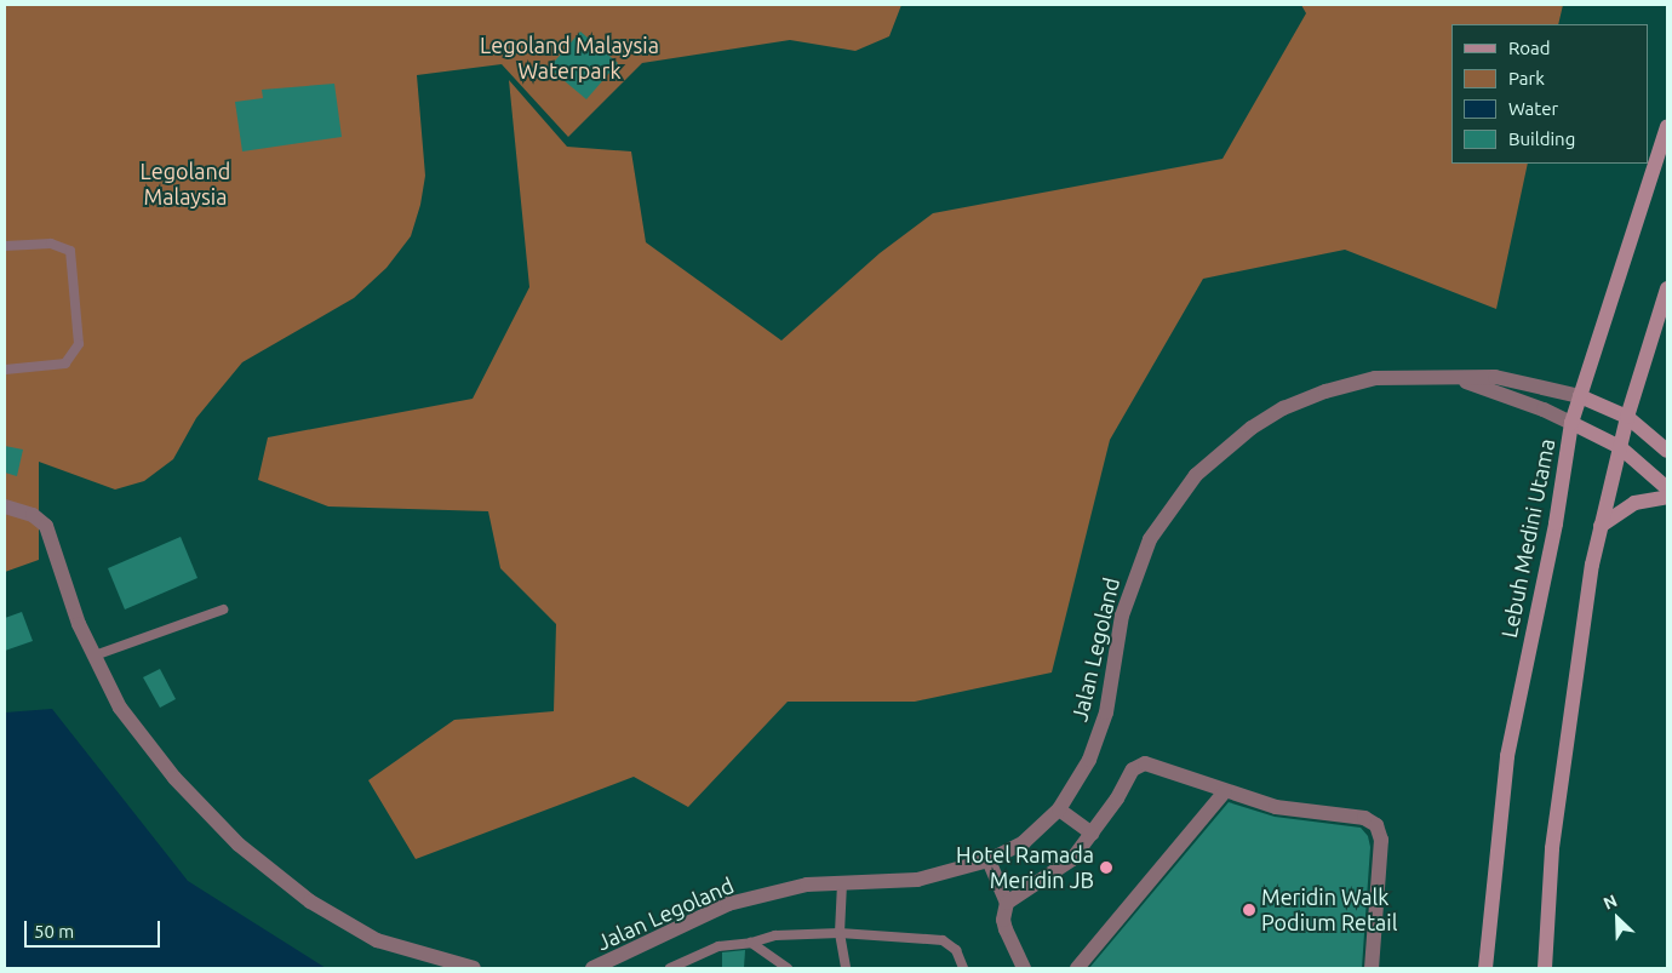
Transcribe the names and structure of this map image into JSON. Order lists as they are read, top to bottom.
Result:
{
  "streets": {
    "main road": ["Lebuh Medini Utama"],
    "street": ["Jalan Legoland"]
  },
  "crossings": [
    ["Lebuh Medini Utama", "Jalan Legoland"]
  ],
  "parks": ["Legoland Malaysia Waterpark", "Legoland Malaysia"],
  "places": ["Hotel Ramada Meridin JB", "Meridin Walk Podium Retail"],
  "legend": [
    "Road",
    "Park",
    "Water",
    "Building"
  ],
  "scale_bar": "50 m",
  "north": "top left"
}
